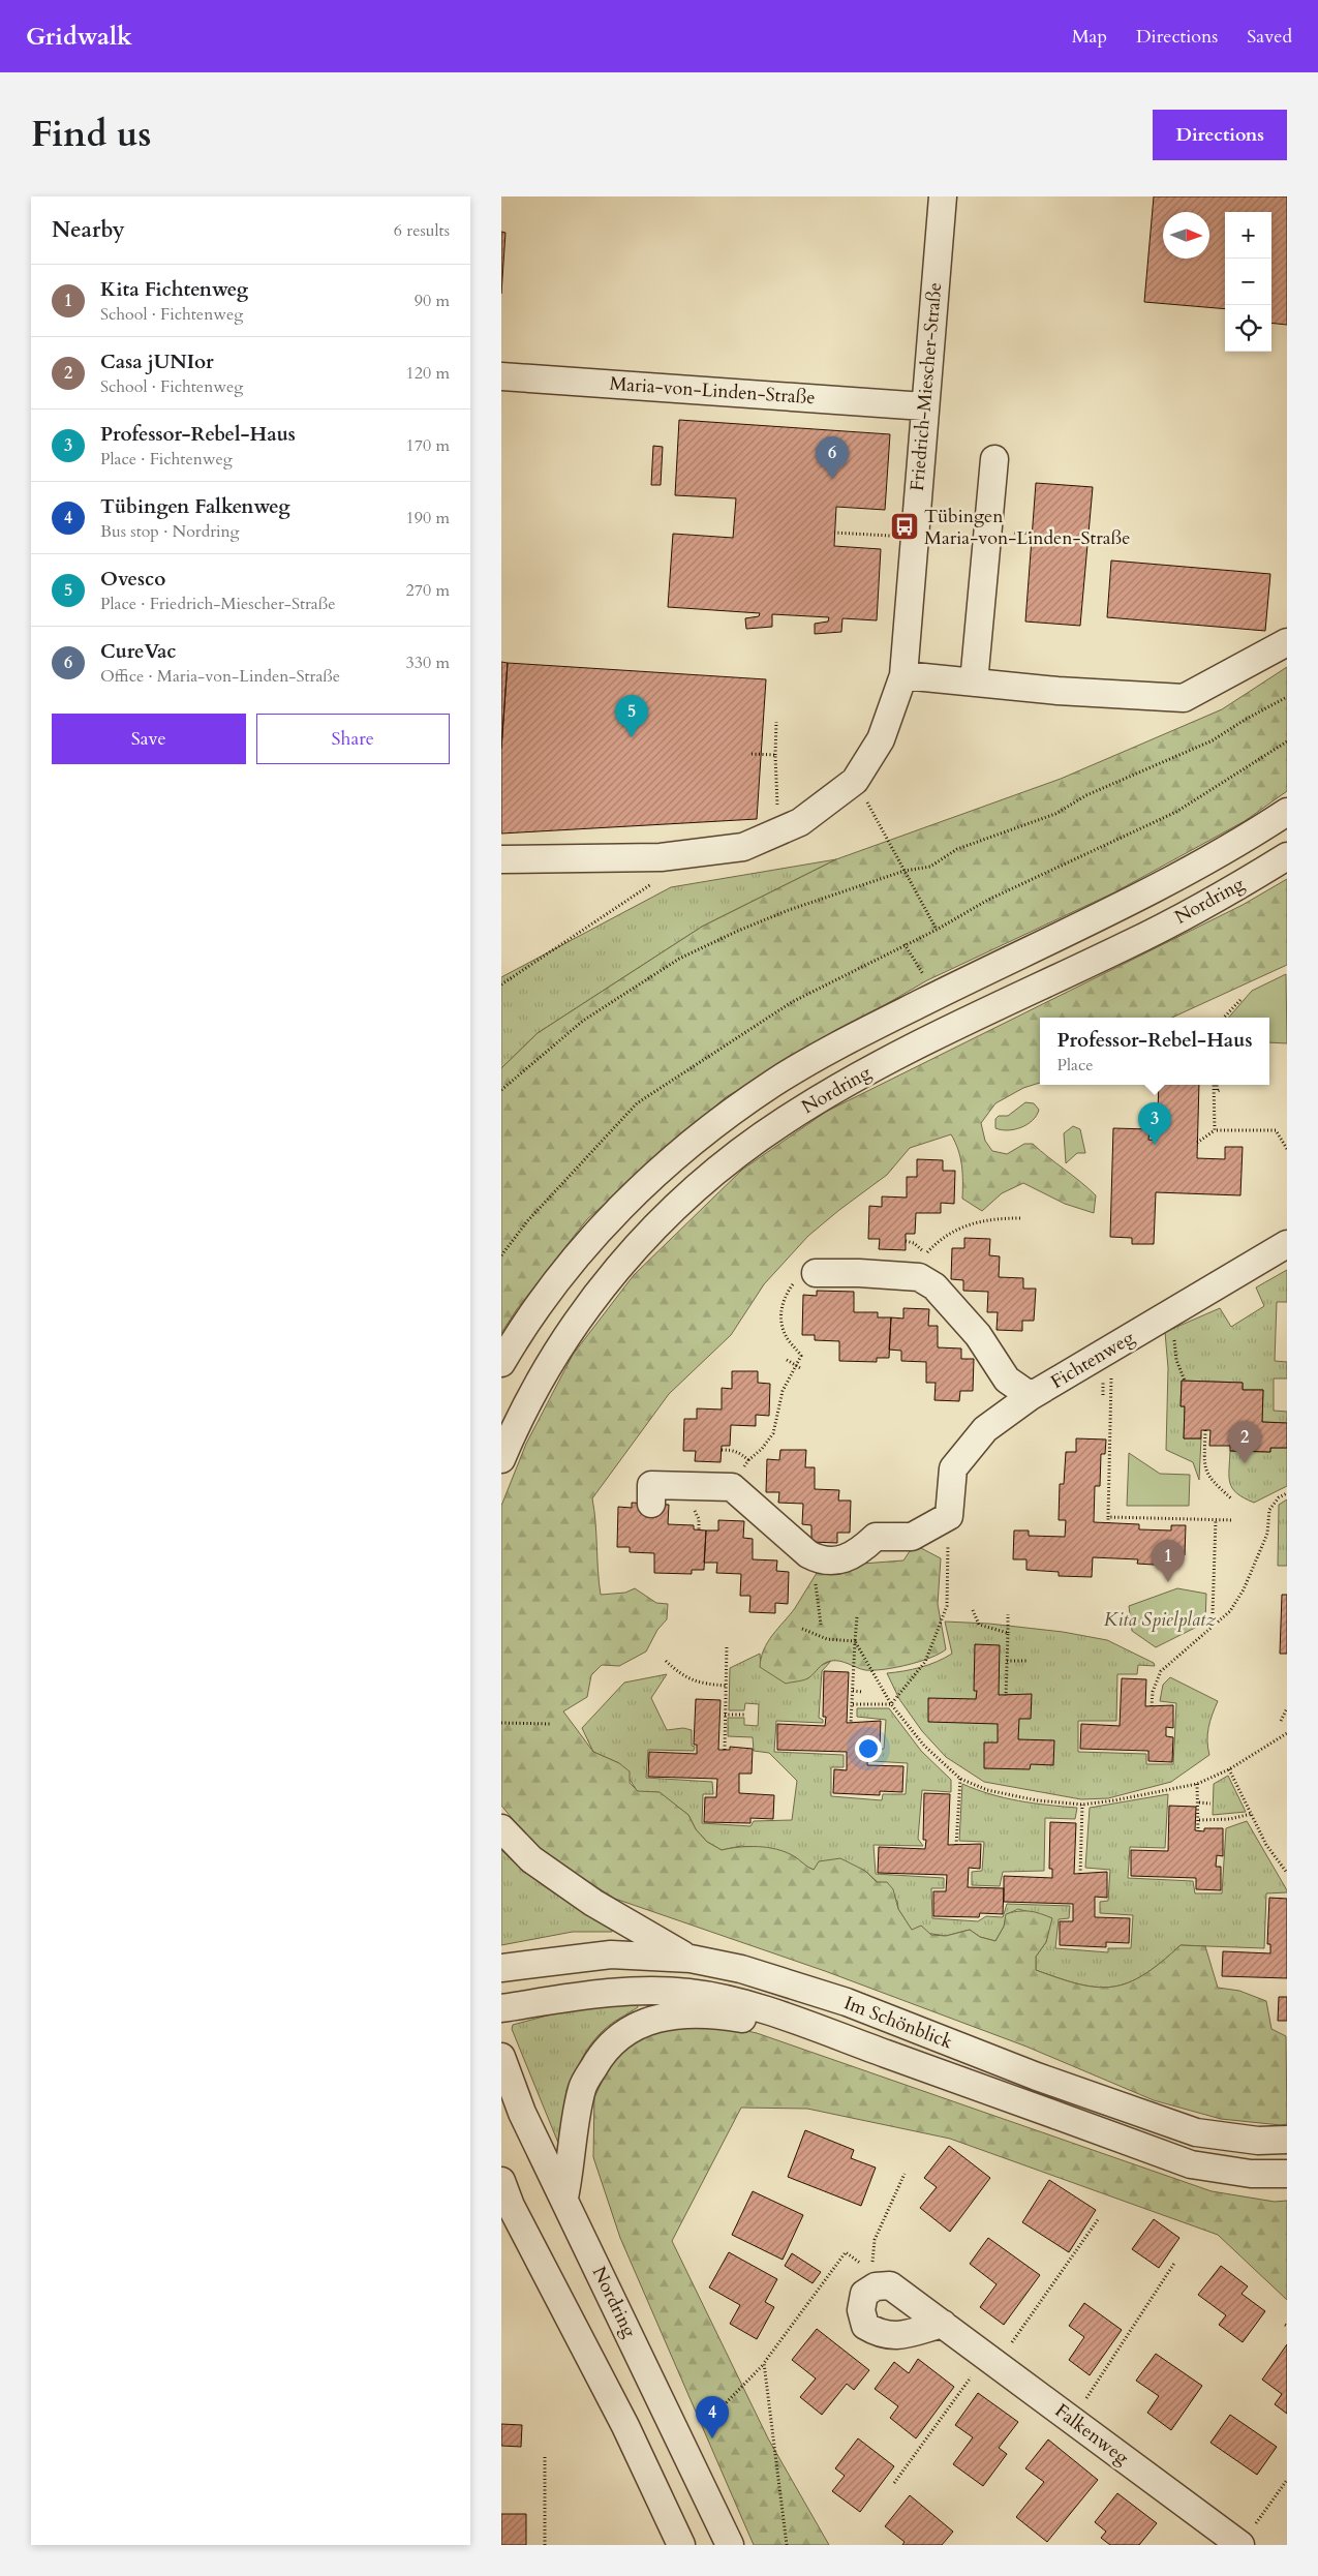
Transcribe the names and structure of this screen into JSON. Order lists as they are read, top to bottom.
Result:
{
  "streets": {
    "street": [
      "Friedrich-Miescher-Straße",
      "Maria-von-Linden-Straße",
      "Nordring",
      "Fichtenweg",
      "Im Schönblick",
      "Falkenweg"
    ]
  },
  "crossings": [
    ["Friedrich-Miescher-Straße", "Maria-von-Linden-Straße"]
  ],
  "parks": ["Kita Spielplatz"],
  "places": {
    "bus stop": ["Tübingen Maria-von-Linden-Straße"]
  },
  "north": "right",
  "page": {
    "header": "Gridwalk",
    "nav": ["Map", "Directions", "Saved"],
    "title": "Find us",
    "buttons": [
      "Directions",
      ["Save", "Share"]
    ],
    "heading": ["Nearby", "6 results"],
    "map_buttons": ["+", "−"],
    "list": [
      {
        "mark": "1",
        "name": "Kita Fichtenweg",
        "note": "School · Fichtenweg",
        "value": "90 m"
      },
      {
        "mark": "2",
        "name": "Casa jUNIor",
        "note": "School · Fichtenweg",
        "value": "120 m"
      },
      {
        "mark": "3",
        "name": "Professor-Rebel-Haus",
        "note": "Place · Fichtenweg",
        "value": "170 m"
      },
      {
        "mark": "4",
        "name": "Tübingen Falkenweg",
        "note": "Bus stop · Nordring",
        "value": "190 m"
      },
      {
        "mark": "5",
        "name": "Ovesco",
        "note": "Place · Friedrich-Miescher-Straße",
        "value": "270 m"
      },
      {
        "mark": "6",
        "name": "CureVac",
        "note": "Office · Maria-von-Linden-Straße",
        "value": "330 m"
      }
    ],
    "pins": [
      "6",
      "5",
      "3",
      "2",
      "1",
      "4"
    ],
    "popup": ["Professor-Rebel-Haus", "Place"]
  }
}
